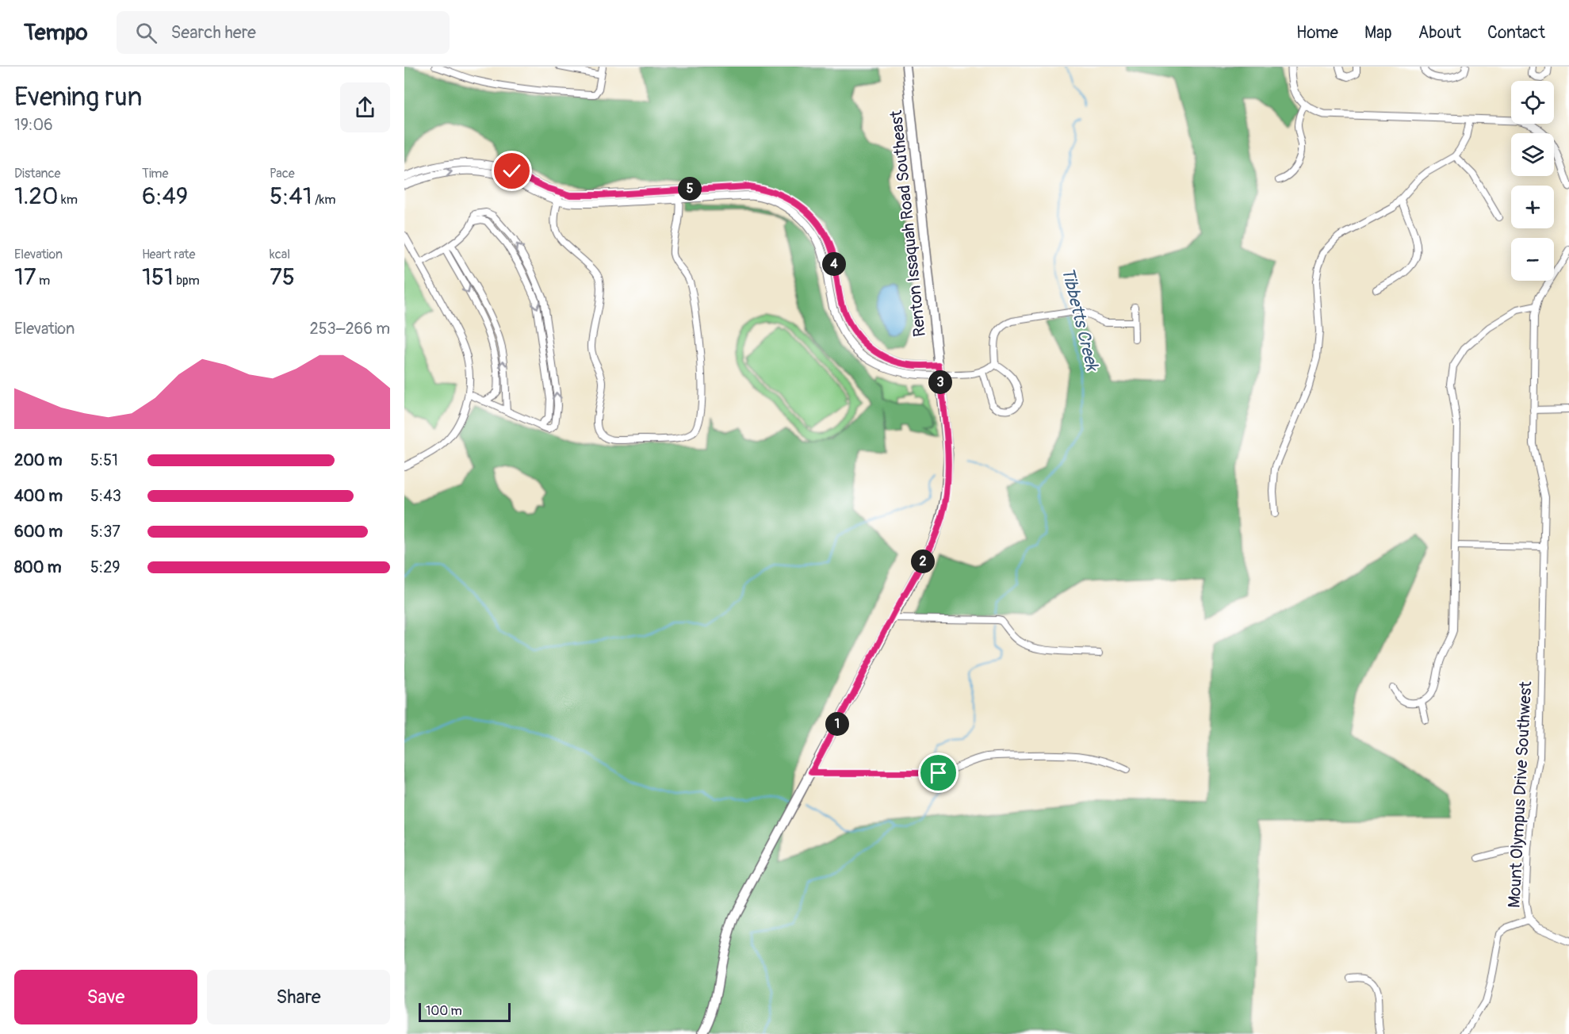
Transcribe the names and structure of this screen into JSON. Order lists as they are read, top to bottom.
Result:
{
  "streets": {
    "main road": ["Renton Issaquah Road Southeast"],
    "street": ["Mount Olympus Drive Southwest"]
  },
  "water": ["Tibbetts Creek"],
  "scale_bar": "100 m",
  "page": {
    "header": "Tempo",
    "search": "Search here",
    "nav": [
      "Home",
      "Map",
      "About",
      "Contact"
    ],
    "heading": ["Evening run", "19:06"],
    "map_buttons": ["+", "−"],
    "stats": [
      ["Distance", "1.20 km"],
      ["Time", "6:49"],
      ["Pace", "5:41 /km"],
      ["Elevation", "17 m"],
      ["Heart rate", "151 bpm"],
      ["kcal", "75"]
    ],
    "pins": [
      "5",
      "4",
      "3",
      "2",
      "1"
    ],
    "chart": ["Elevation", "253–266 m"],
    "list": [
      {
        "name": "200 m",
        "note": "5:51"
      },
      {
        "name": "400 m",
        "note": "5:43"
      },
      {
        "name": "600 m",
        "note": "5:37"
      },
      {
        "name": "800 m",
        "note": "5:29"
      }
    ],
    "buttons": ["Save", "Share"],
    "scale": "100 m"
  }
}
